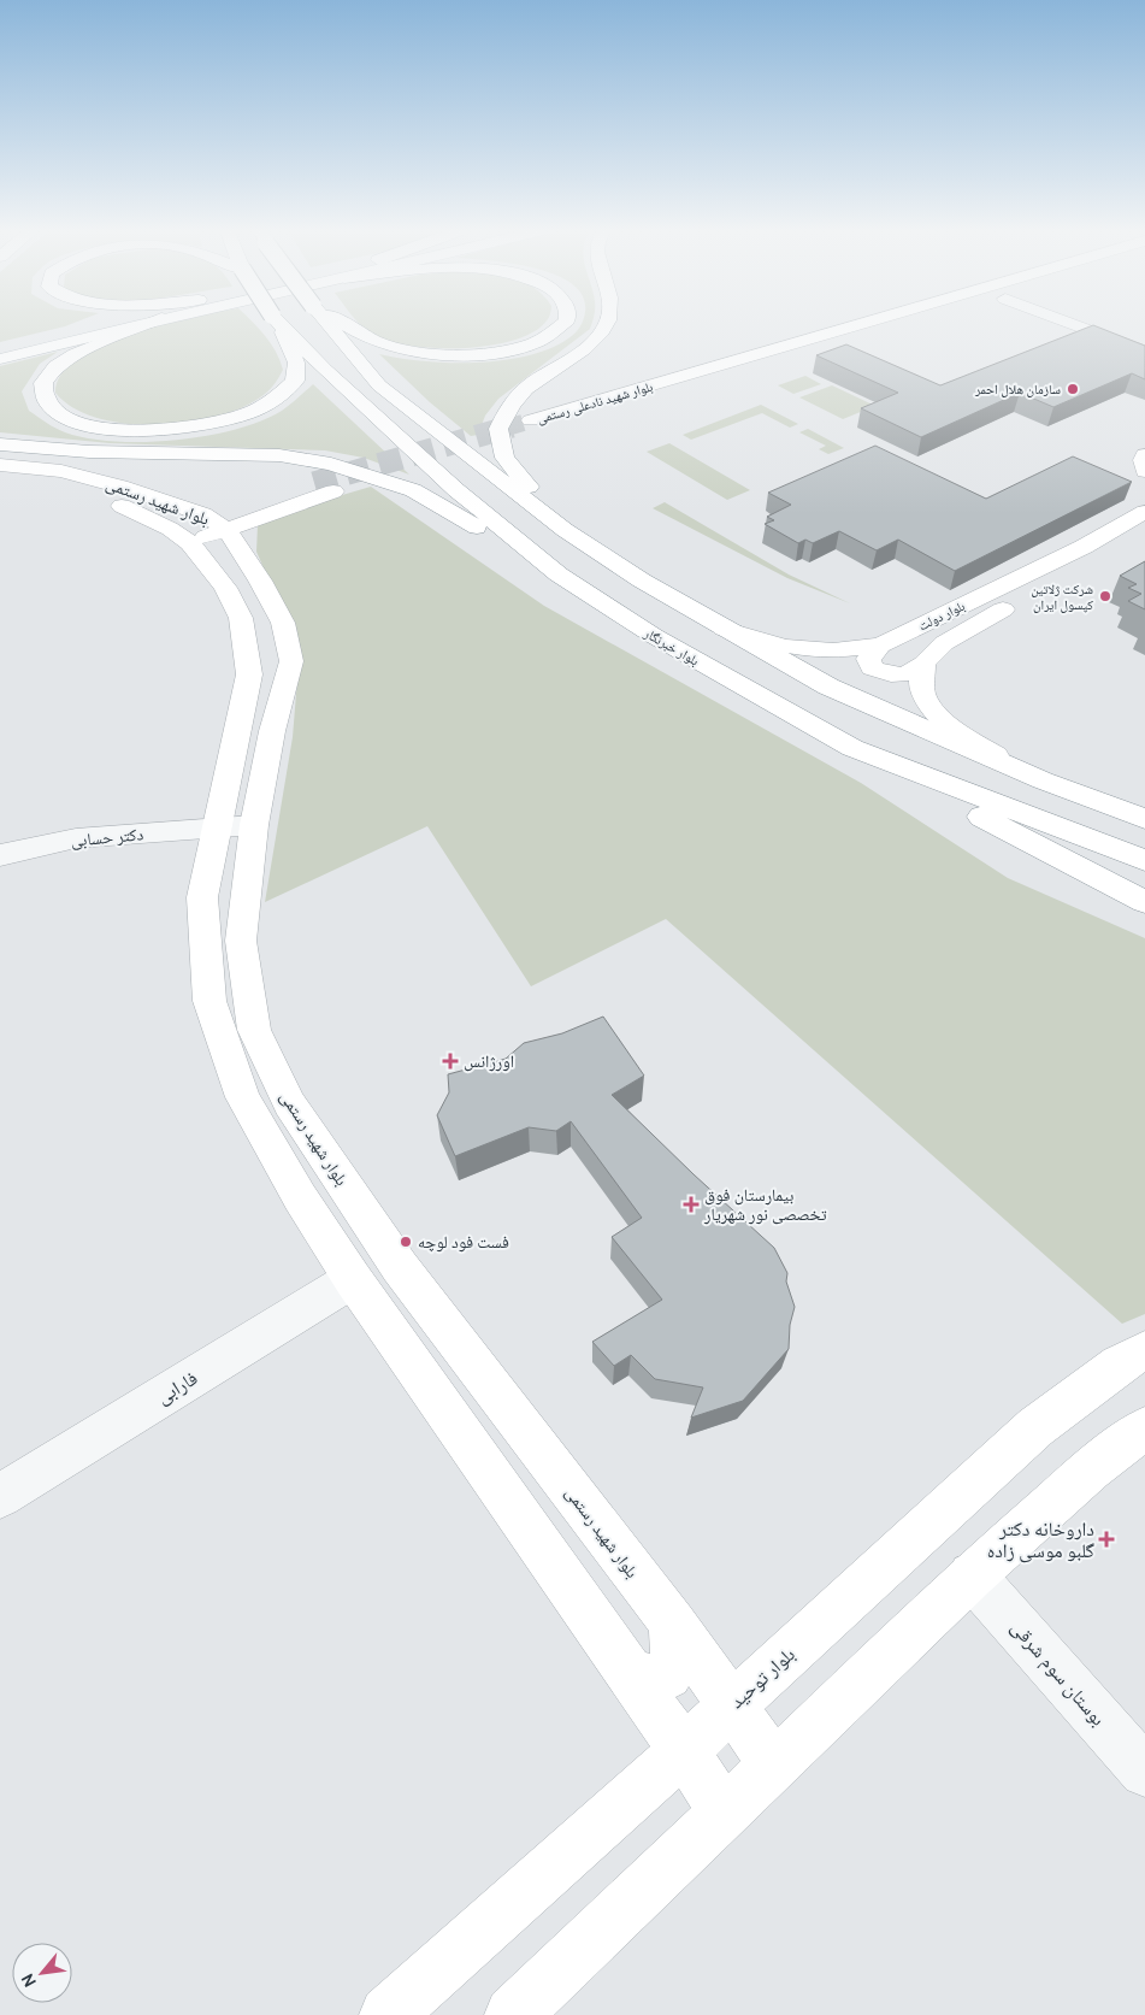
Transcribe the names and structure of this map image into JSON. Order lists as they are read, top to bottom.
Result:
{
  "streets": {
    "main road": [
      "بلوار شهید نادعلی رستمی",
      "بلوار شهید رستمی",
      "بلوار دولت",
      "بلوار خبرنگار",
      "بلوار توحید"
    ],
    "street": ["دکتر حسابی", "فارابی", "بوستان سوم شرقی"]
  },
  "crossings": [
    ["بلوار شهید رستمی", "دکتر حسابی"],
    ["بلوار شهید رستمی", "فارابی"],
    ["بلوار شهید رستمی", "بلوار توحید"]
  ],
  "places": {
    "other": ["سازمان هلال احمر", "شرکت ژلاتین کپسول ایران", "فست فود لوچه"],
    "health": ["اورژانس", "بیمارستان فوق تخصصی نور شهریار", "داروخانه دکتر گلبو موسی زاده"]
  },
  "north": "bottom left"
}
